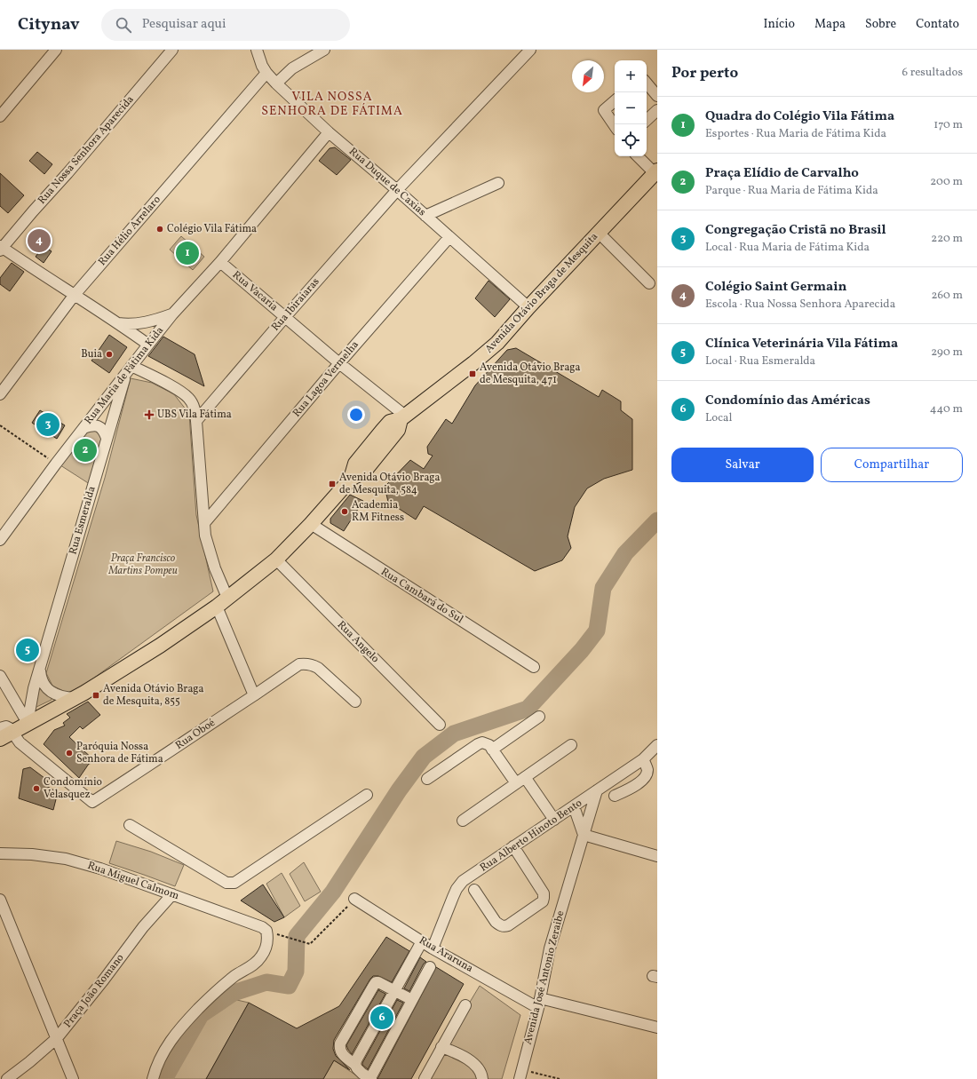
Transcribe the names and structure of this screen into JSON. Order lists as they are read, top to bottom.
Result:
{
  "streets": {
    "main road": ["Avenida Otávio Braga de Mesquita"],
    "street": [
      "Rua Nossa Senhora Aparecida",
      "Rua Duque de Caxias",
      "Rua Hélio Arrelaro",
      "Rua Vacaria",
      "Rua Ibiraiaras",
      "Rua Maria de Fátima Kida",
      "Rua Lagoa Vermelha",
      "Rua Esmeralda",
      "Rua Cambará do Sul",
      "Rua Angelo",
      "Rua Oboé",
      "Rua Alberto Hinoto Bento",
      "Rua Miguel Calmom",
      "Rua Araruna",
      "Avenida José Antonio Zeraibe",
      "Praça João Romano"
    ]
  },
  "crossings": [
    ["Rua Duque de Caxias", "Rua Hélio Arrelaro"],
    ["Rua Duque de Caxias", "Avenida Otávio Braga de Mesquita"],
    ["Rua Duque de Caxias", "Rua Ibiraiaras"],
    ["Rua Duque de Caxias", "Rua Maria de Fátima Kida"],
    ["Rua Duque de Caxias", "Rua Lagoa Vermelha"],
    ["Rua Vacaria", "Avenida Otávio Braga de Mesquita"],
    ["Rua Vacaria", "Rua Ibiraiaras"],
    ["Rua Vacaria", "Rua Maria de Fátima Kida"],
    ["Rua Vacaria", "Rua Lagoa Vermelha"],
    ["Avenida Otávio Braga de Mesquita", "Rua Esmeralda"],
    ["Avenida Otávio Braga de Mesquita", "Rua Cambará do Sul"],
    ["Avenida Otávio Braga de Mesquita", "Rua Angelo"],
    ["Avenida Otávio Braga de Mesquita", "Rua Oboé"],
    ["Rua Maria de Fátima Kida", "Rua Esmeralda"],
    ["Rua Alberto Hinoto Bento", "Rua Araruna"],
    ["Rua Alberto Hinoto Bento", "Avenida José Antonio Zeraibe"],
    ["Rua Miguel Calmom", "Praça João Romano"],
    ["Rua Araruna", "Avenida José Antonio Zeraibe"]
  ],
  "districts": ["VILA NOSSA SENHORA DE FÁTIMA"],
  "parks": ["Praça Francisco Martins Pompeu"],
  "places": {
    "other": [
      "Colégio Vila Fátima",
      "Buia",
      "Academia RM Fitness",
      "Paróquia Nossa Senhora de Fátima",
      "Condomínio Velasquez"
    ],
    "transit": ["Avenida Otávio Braga de Mesquita, 471", "Avenida Otávio Braga de Mesquita, 584", "Avenida Otávio Braga de Mesquita, 855"],
    "health": ["UBS Vila Fátima"]
  },
  "north": "bottom left",
  "page": {
    "header": "Citynav",
    "search": "Pesquisar aqui",
    "nav": [
      "Início",
      "Mapa",
      "Sobre",
      "Contato"
    ],
    "heading": ["Por perto", "6 resultados"],
    "map_buttons": ["+", "−"],
    "list": [
      {
        "mark": "1",
        "name": "Quadra do Colégio Vila Fátima",
        "note": "Esportes · Rua Maria de Fátima Kida",
        "value": "170 m"
      },
      {
        "mark": "2",
        "name": "Praça Elídio de Carvalho",
        "note": "Parque · Rua Maria de Fátima Kida",
        "value": "200 m"
      },
      {
        "mark": "3",
        "name": "Congregação Cristã no Brasil",
        "note": "Local · Rua Maria de Fátima Kida",
        "value": "220 m"
      },
      {
        "mark": "4",
        "name": "Colégio Saint Germain",
        "note": "Escola · Rua Nossa Senhora Aparecida",
        "value": "260 m"
      },
      {
        "mark": "5",
        "name": "Clínica Veterinária Vila Fátima",
        "note": "Local · Rua Esmeralda",
        "value": "290 m"
      },
      {
        "mark": "6",
        "name": "Condomínio das Américas",
        "note": "Local",
        "value": "440 m"
      }
    ],
    "pins": [
      "4",
      "1",
      "3",
      "2",
      "5",
      "6"
    ],
    "buttons": ["Salvar", "Compartilhar"]
  }
}
